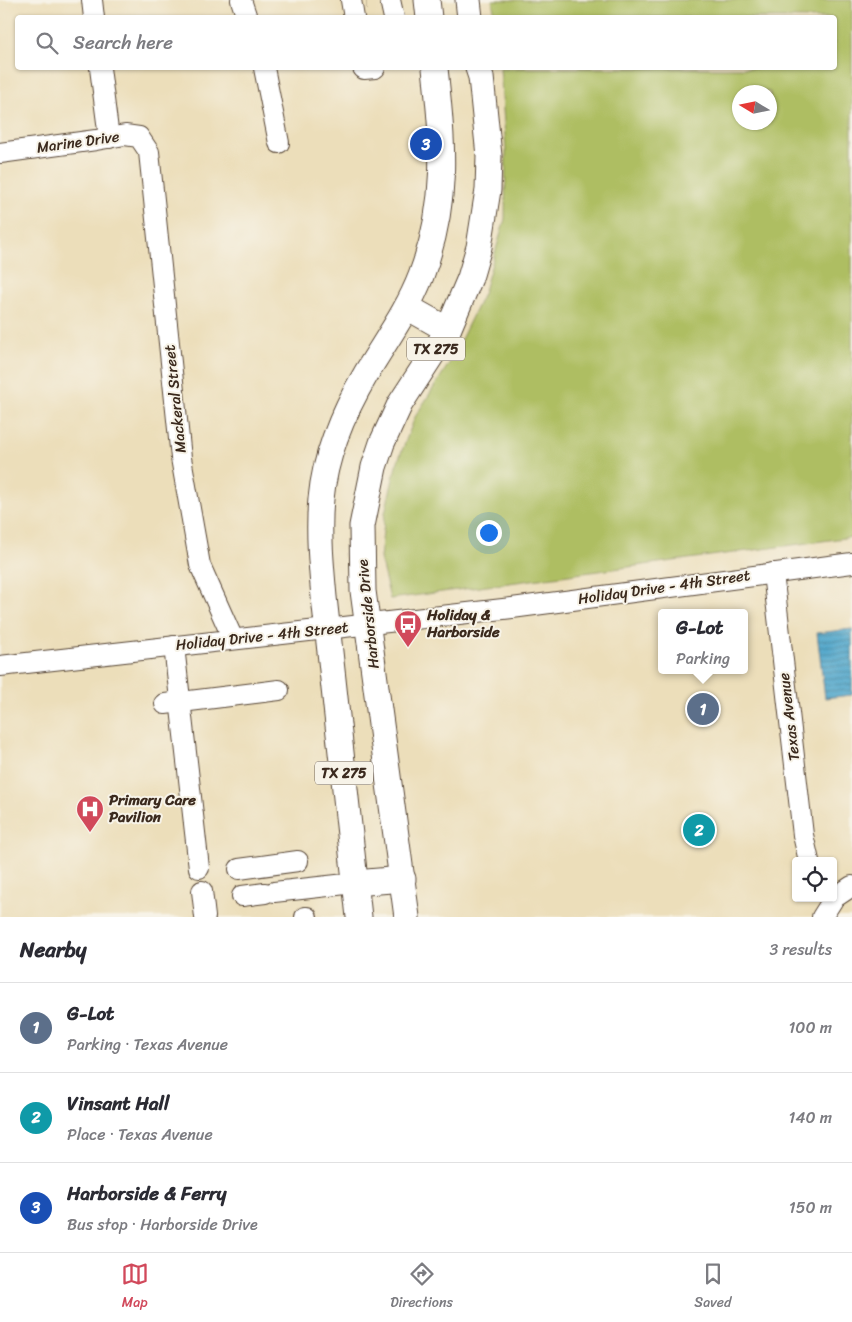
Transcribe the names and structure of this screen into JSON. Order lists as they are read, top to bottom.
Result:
{
  "streets": {
    "main road": ["TX 275", "Harborside Drive"],
    "street": [
      "Marine Drive",
      "Mackeral Street",
      "Holiday Drive - 4th Street",
      "Texas Avenue"
    ]
  },
  "crossings": [
    ["Marine Drive", "Mackeral Street"],
    ["TX 275", "Holiday Drive - 4th Street"],
    ["Mackeral Street", "Holiday Drive - 4th Street"],
    ["Holiday Drive - 4th Street", "Harborside Drive"],
    ["Holiday Drive - 4th Street", "Texas Avenue"]
  ],
  "places": {
    "bus stop": ["Holiday & Harborside"],
    "hospital": ["Primary Care Pavilion"]
  },
  "north": "left",
  "page": {
    "search": "Search here",
    "pins": ["3", "1", "2"],
    "popup": ["G-Lot", "Parking"],
    "heading": ["Nearby", "3 results"],
    "list": [
      {
        "mark": "1",
        "name": "G-Lot",
        "note": "Parking · Texas Avenue",
        "value": "100 m"
      },
      {
        "mark": "2",
        "name": "Vinsant Hall",
        "note": "Place · Texas Avenue",
        "value": "140 m"
      },
      {
        "mark": "3",
        "name": "Harborside & Ferry",
        "note": "Bus stop · Harborside Drive",
        "value": "150 m"
      }
    ],
    "nav": ["Map", "Directions", "Saved"]
  }
}
